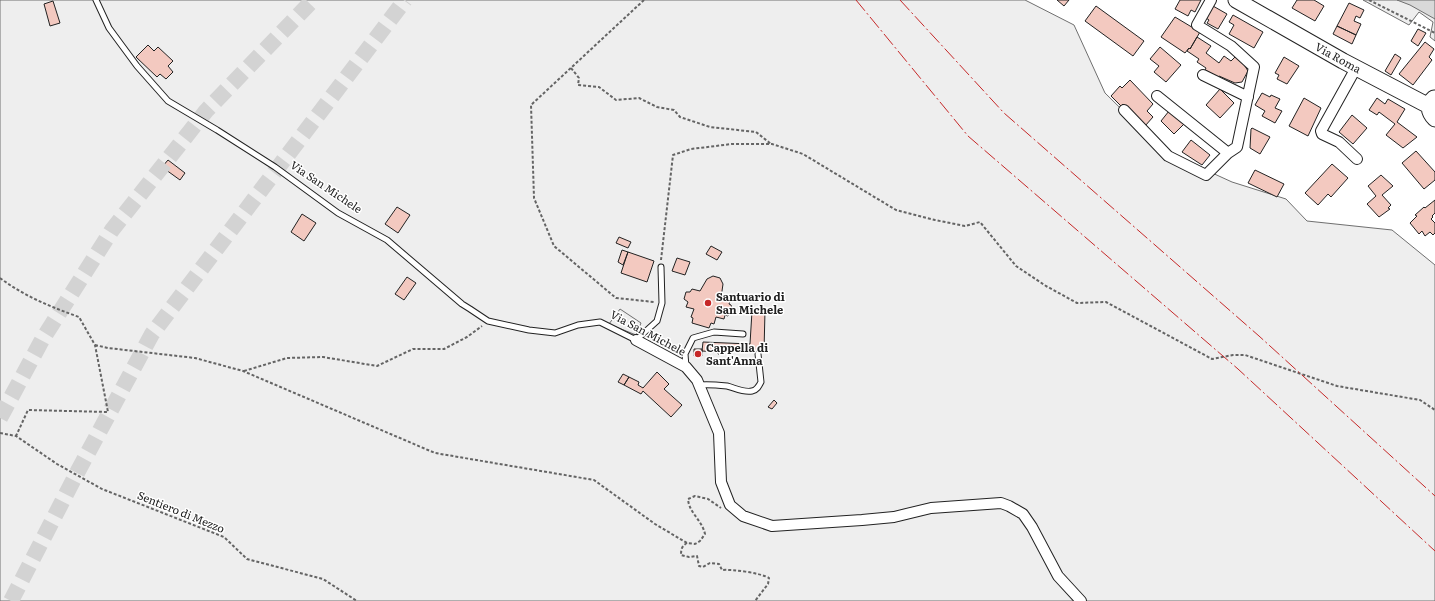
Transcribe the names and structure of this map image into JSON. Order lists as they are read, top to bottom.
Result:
{
  "streets": {
    "main road": ["Via Roma"],
    "street": ["Via San Michele"],
    "path": ["Sentiero di Mezzo"]
  },
  "places": ["Santuario di San Michele", "Cappella di Sant'Anna"]
}
